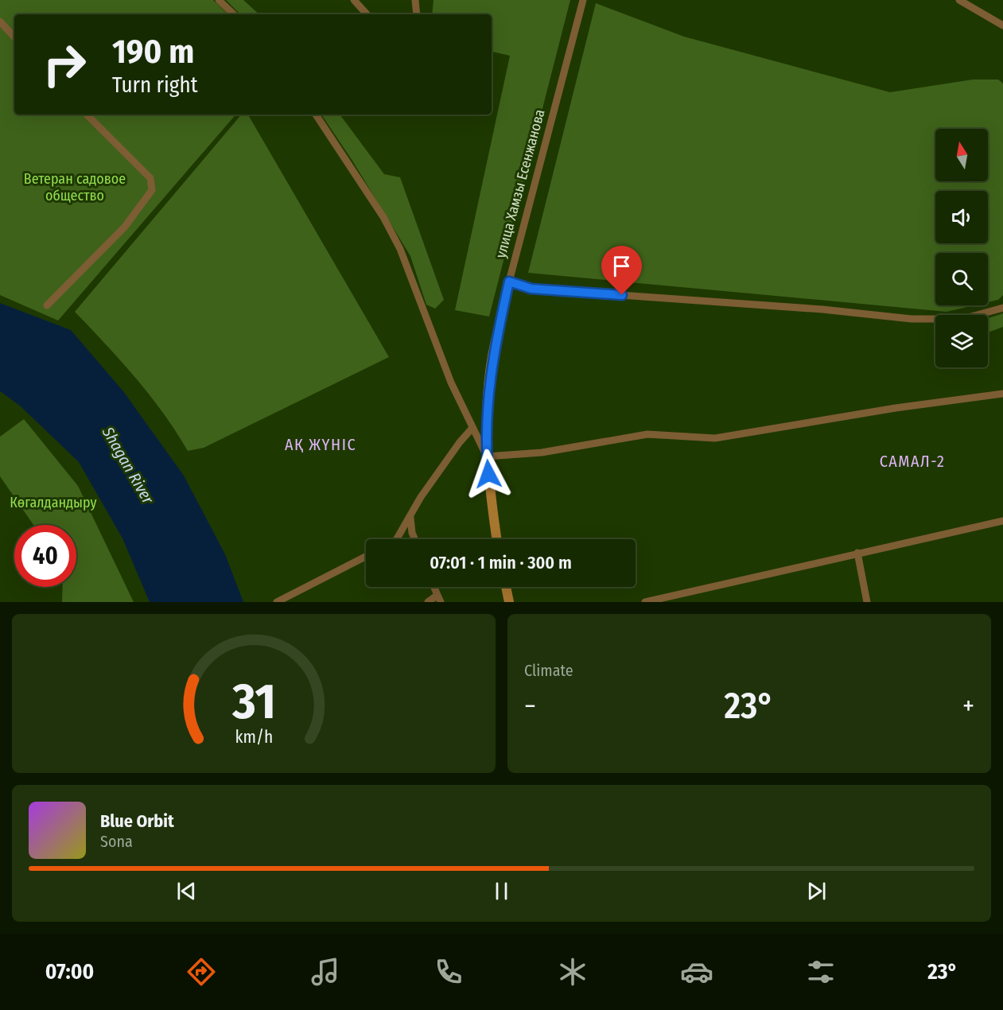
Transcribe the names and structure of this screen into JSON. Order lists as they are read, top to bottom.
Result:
{
  "streets": {
    "street": ["улица Хамзы Есенжанова"]
  },
  "districts": ["АҚ ЖҮНІС", "САМАЛ-2"],
  "water": ["Shagan River"],
  "parks": ["Ветеран садовое общество", "Көгалдандыру"],
  "north": "top",
  "page": {
    "turn": ["190 m", "Turn right"],
    "limit": "40",
    "trip": "07:01 · 1 min · 300 m",
    "tile": "Climate",
    "heat": ["−", "23°", "+"],
    "song": ["Blue Orbit", "Sona"],
    "tabs": ["07:00", "23°"],
    "gauge": ["31", "km/h"]
  }
}
